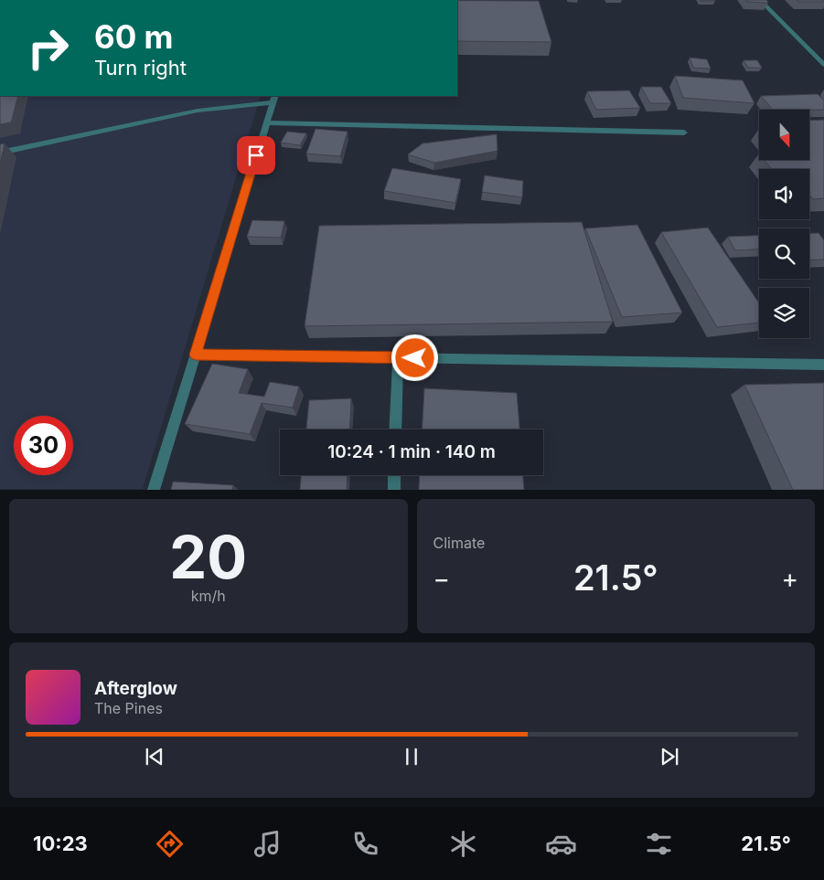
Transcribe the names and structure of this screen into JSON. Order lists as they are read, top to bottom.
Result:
{
  "north": "bottom",
  "page": {
    "turn": ["60 m", "Turn right"],
    "limit": "30",
    "trip": "10:24 · 1 min · 140 m",
    "tile": [
      ["20", "km/h"],
      "Climate"
    ],
    "heat": ["−", "21.5°", "+"],
    "song": ["Afterglow", "The Pines"],
    "tabs": ["10:23", "21.5°"]
  }
}
